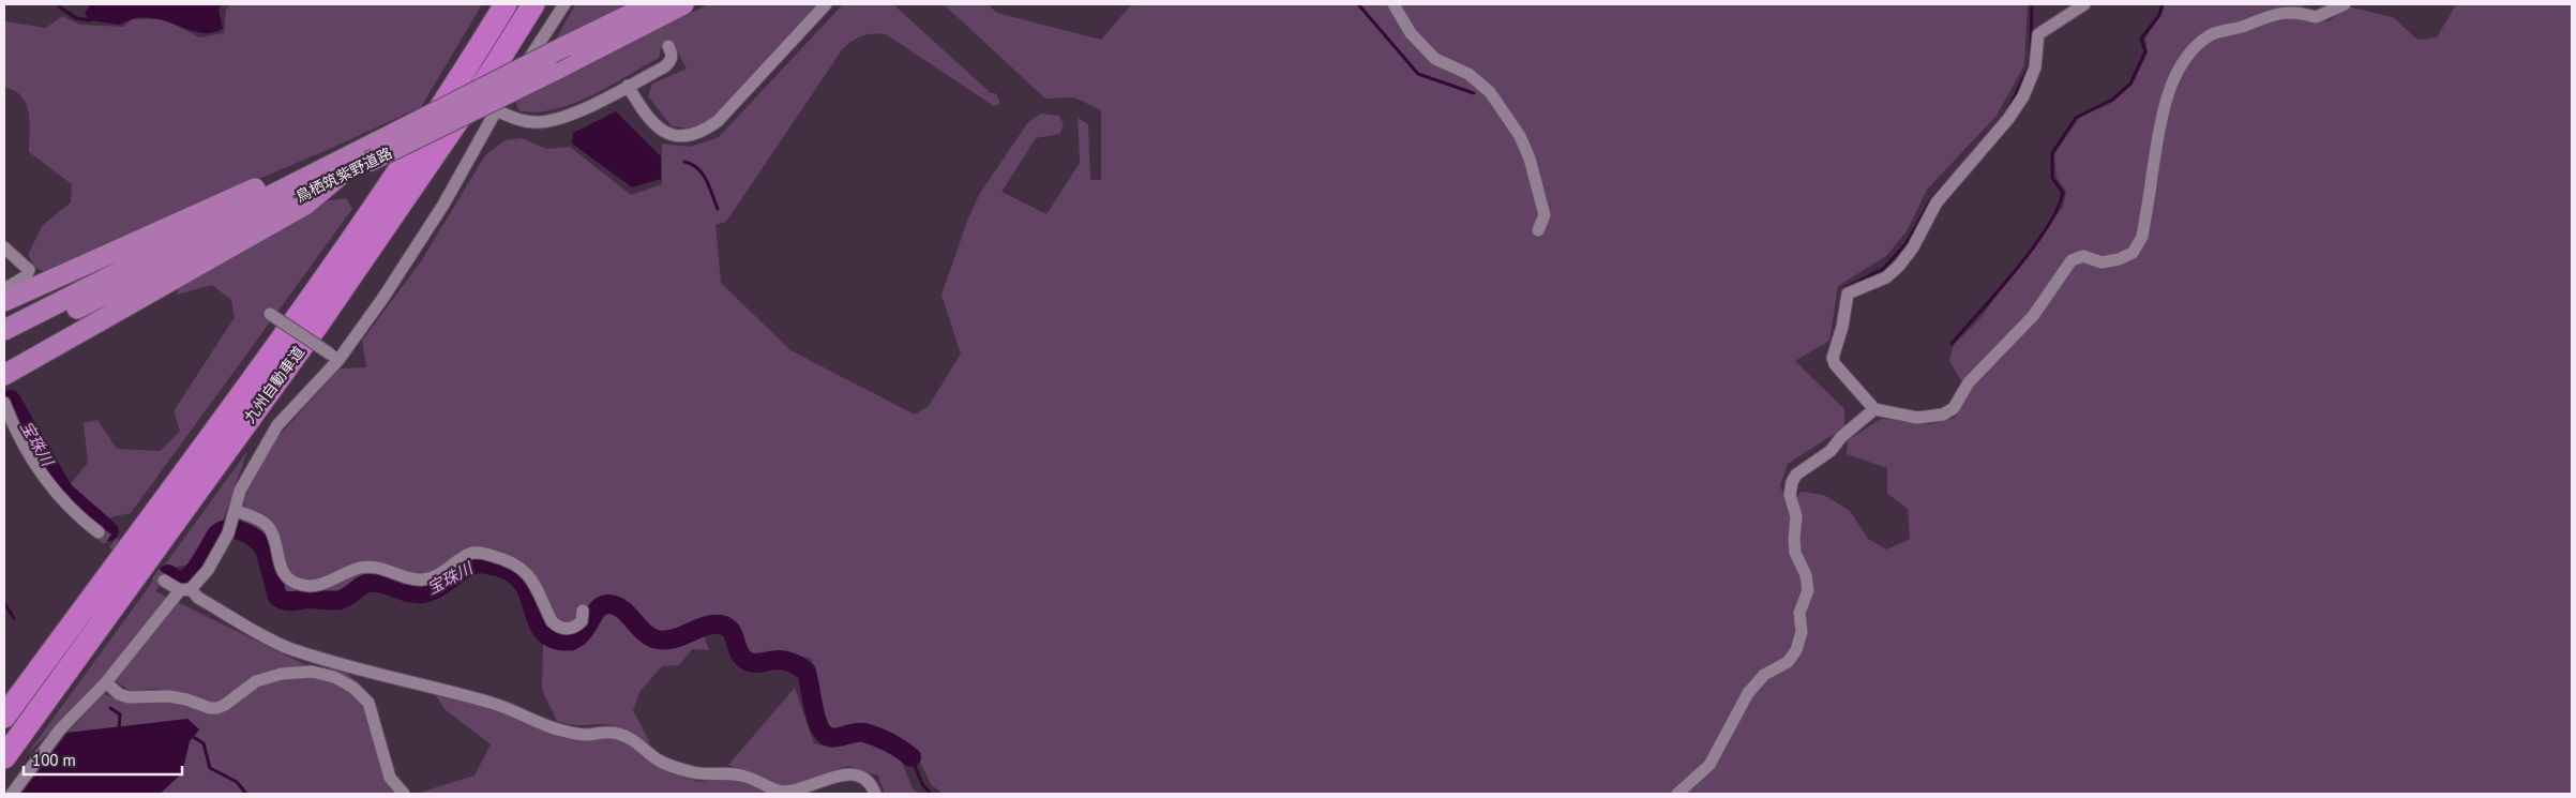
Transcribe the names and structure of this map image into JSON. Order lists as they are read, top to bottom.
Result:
{
  "streets": {
    "highway": ["九州自動車道"],
    "main road": ["鳥栖筑紫野道路"]
  },
  "water": ["宝珠川"],
  "scale_bar": "100 m"
}
